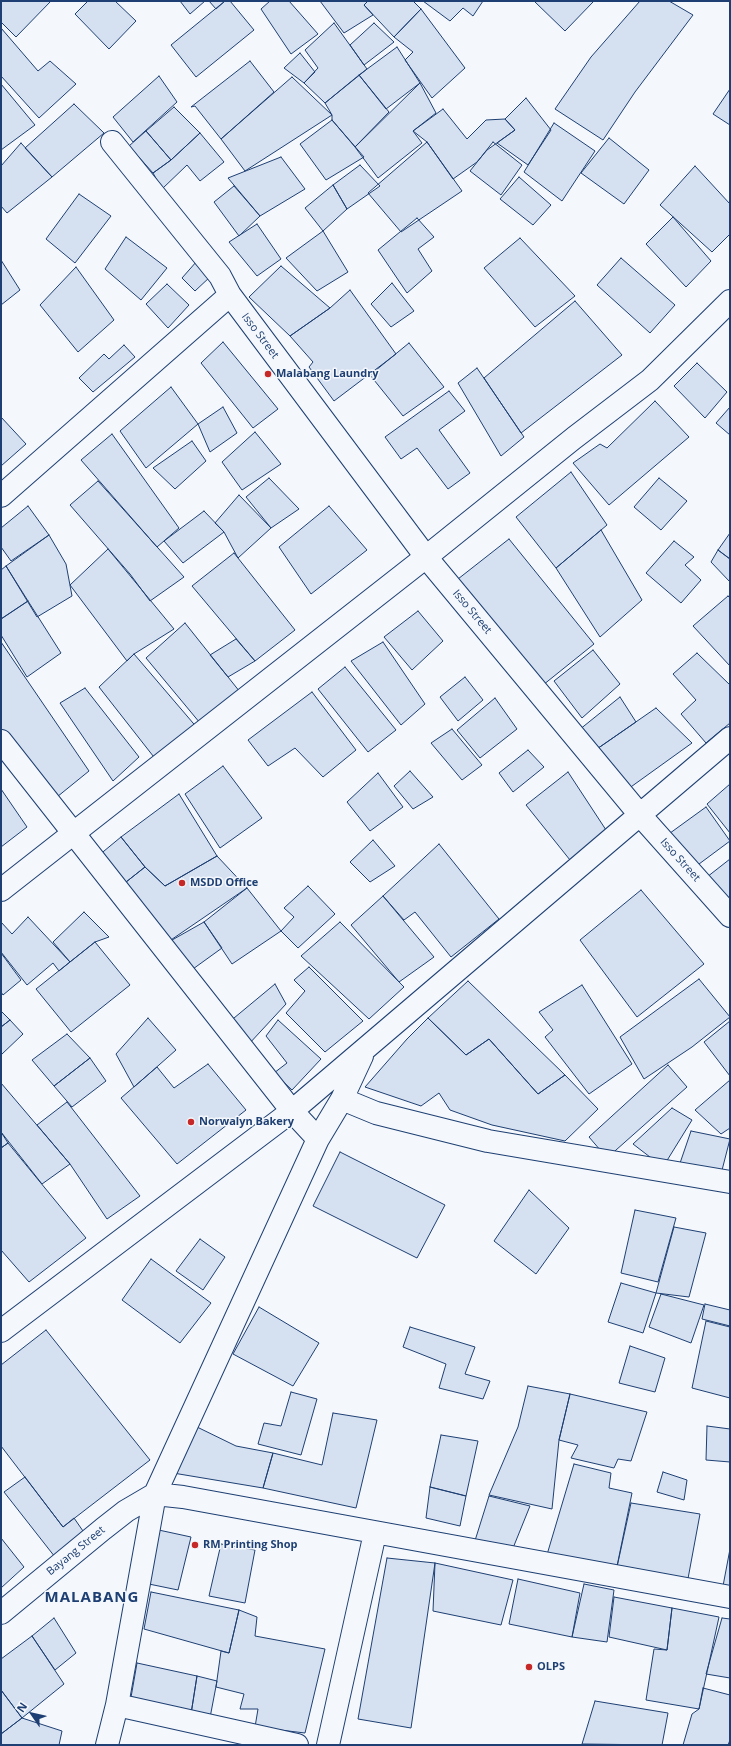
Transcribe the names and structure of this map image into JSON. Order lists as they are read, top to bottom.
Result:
{
  "streets": {
    "street": ["Isso Street", "Bayang Street"]
  },
  "districts": ["MALABANG"],
  "places": [
    "Malabang Laundry",
    "MSDD Office",
    "Norwalyn Bakery",
    "RM Printing Shop",
    "OLPS"
  ],
  "north": "top left"
}
